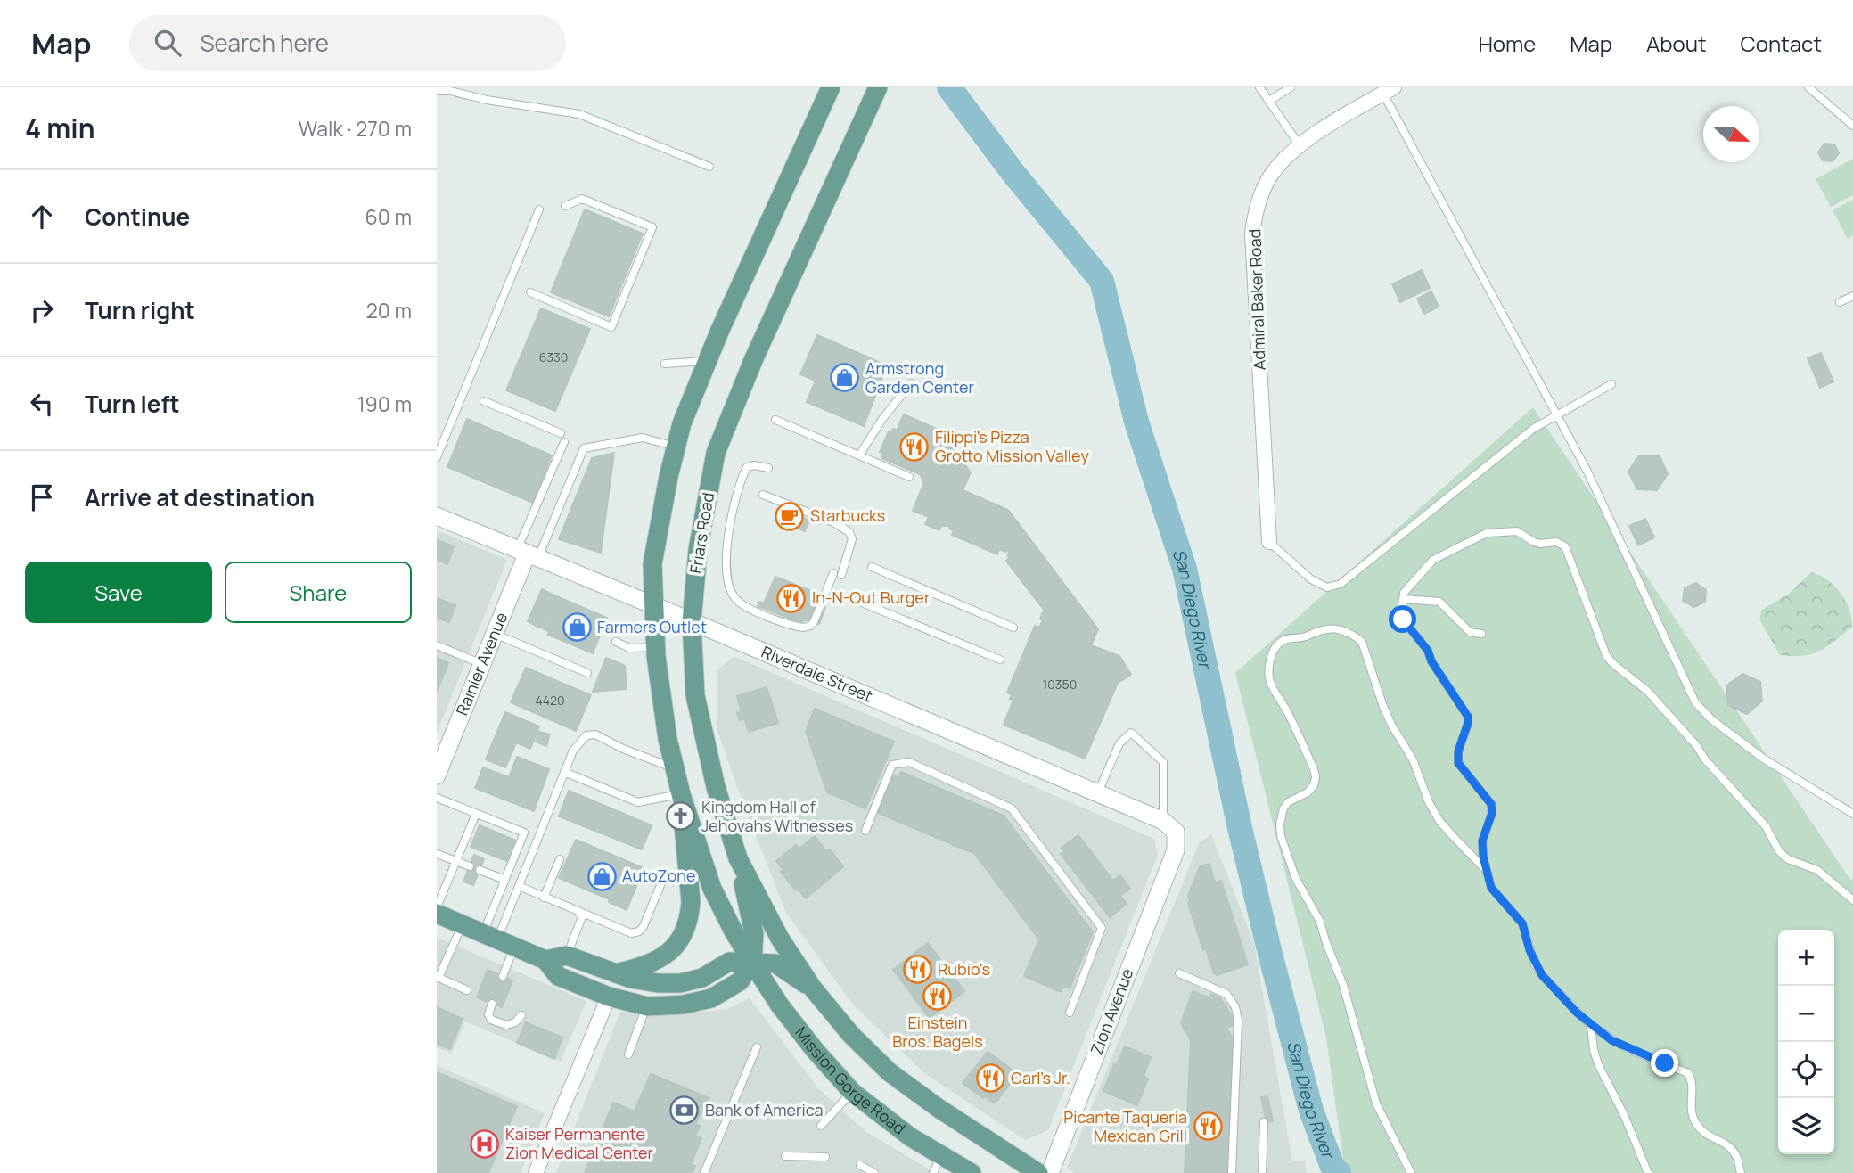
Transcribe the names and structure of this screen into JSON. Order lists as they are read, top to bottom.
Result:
{
  "streets": {
    "main road": ["Friars Road", "Mission Gorge Road"],
    "street": [
      "Admiral Baker Road",
      "Rainier Avenue",
      "Riverdale Street",
      "Zion Avenue"
    ]
  },
  "crossings": [
    ["Friars Road", "Riverdale Street"],
    ["Friars Road", "Mission Gorge Road"],
    ["Rainier Avenue", "Riverdale Street"],
    ["Riverdale Street", "Zion Avenue"]
  ],
  "water": ["San Diego River"],
  "places": {
    "shop": ["Armstrong Garden Center", "Farmers Outlet", "AutoZone"],
    "restaurant": [
      "Filippi's Pizza Grotto Mission Valley",
      "In-N-Out Burger",
      "Rubio's",
      "Einstein Bros. Bagels",
      "Carl's Jr.",
      "Picante Taqueria Mexican Grill"
    ],
    "cafe": ["Starbucks"],
    "church": ["Kingdom Hall of Jehovahs Witnesses"],
    "bank": ["Bank of America"],
    "hospital": ["Kaiser Permanente Zion Medical Center"]
  },
  "house_numbers": ["6330", "10350", "4420"],
  "north": "right",
  "page": {
    "header": "Map",
    "search": "Search here",
    "nav": [
      "Home",
      "Map",
      "About",
      "Contact"
    ],
    "heading": ["4 min", "Walk · 270 m"],
    "list": [
      ["Continue", "60 m"],
      ["Turn right", "20 m"],
      ["Turn left", "190 m"],
      "Arrive at destination"
    ],
    "buttons": ["Save", "Share"],
    "map_buttons": ["+", "−"]
  }
}
